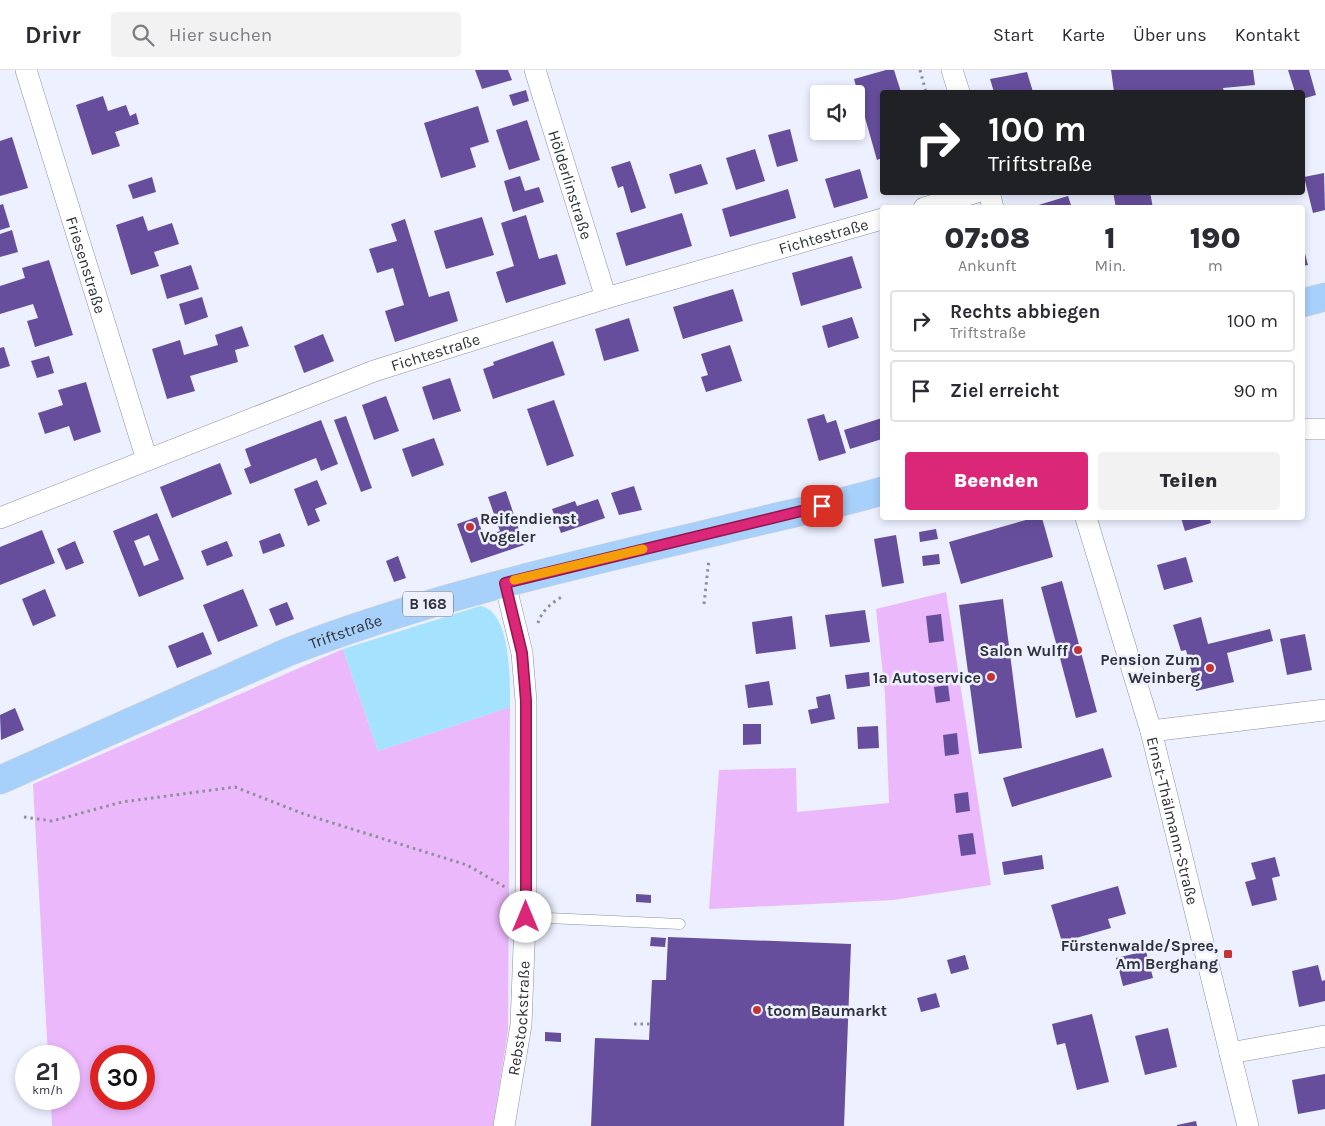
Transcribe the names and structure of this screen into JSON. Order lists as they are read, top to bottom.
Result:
{
  "streets": {
    "main road": ["B 168", "Triftstraße"],
    "street": [
      "Hölderlinstraße",
      "Fichtestraße",
      "Friesenstraße",
      "Ernst-Thälmann-Straße",
      "Rebstockstraße"
    ]
  },
  "crossings": [
    ["Hölderlinstraße", "Fichtestraße"],
    ["Fichtestraße", "Friesenstraße"],
    ["Triftstraße", "Rebstockstraße"]
  ],
  "places": {
    "other": [
      "Reifendienst Vogeler",
      "Salon Wulff",
      "Pension Zum Weinberg",
      "1a Autoservice",
      "toom Baumarkt"
    ],
    "transit": ["Fürstenwalde/Spree, Am Berghang"]
  },
  "page": {
    "header": "Drivr",
    "search": "Hier suchen",
    "nav": [
      "Start",
      "Karte",
      "Über uns",
      "Kontakt"
    ],
    "turn": ["100 m", "Triftstraße"],
    "eta": [
      "07:08",
      "Ankunft",
      "1",
      "Min.",
      "190",
      "m"
    ],
    "list": [
      {
        "name": "Rechts abbiegen",
        "note": "Triftstraße",
        "value": "100 m"
      },
      {
        "name": "Ziel erreicht",
        "value": "90 m"
      }
    ],
    "buttons": ["Beenden", "Teilen"],
    "speed": "21 km/h",
    "limit": "30"
  }
}
